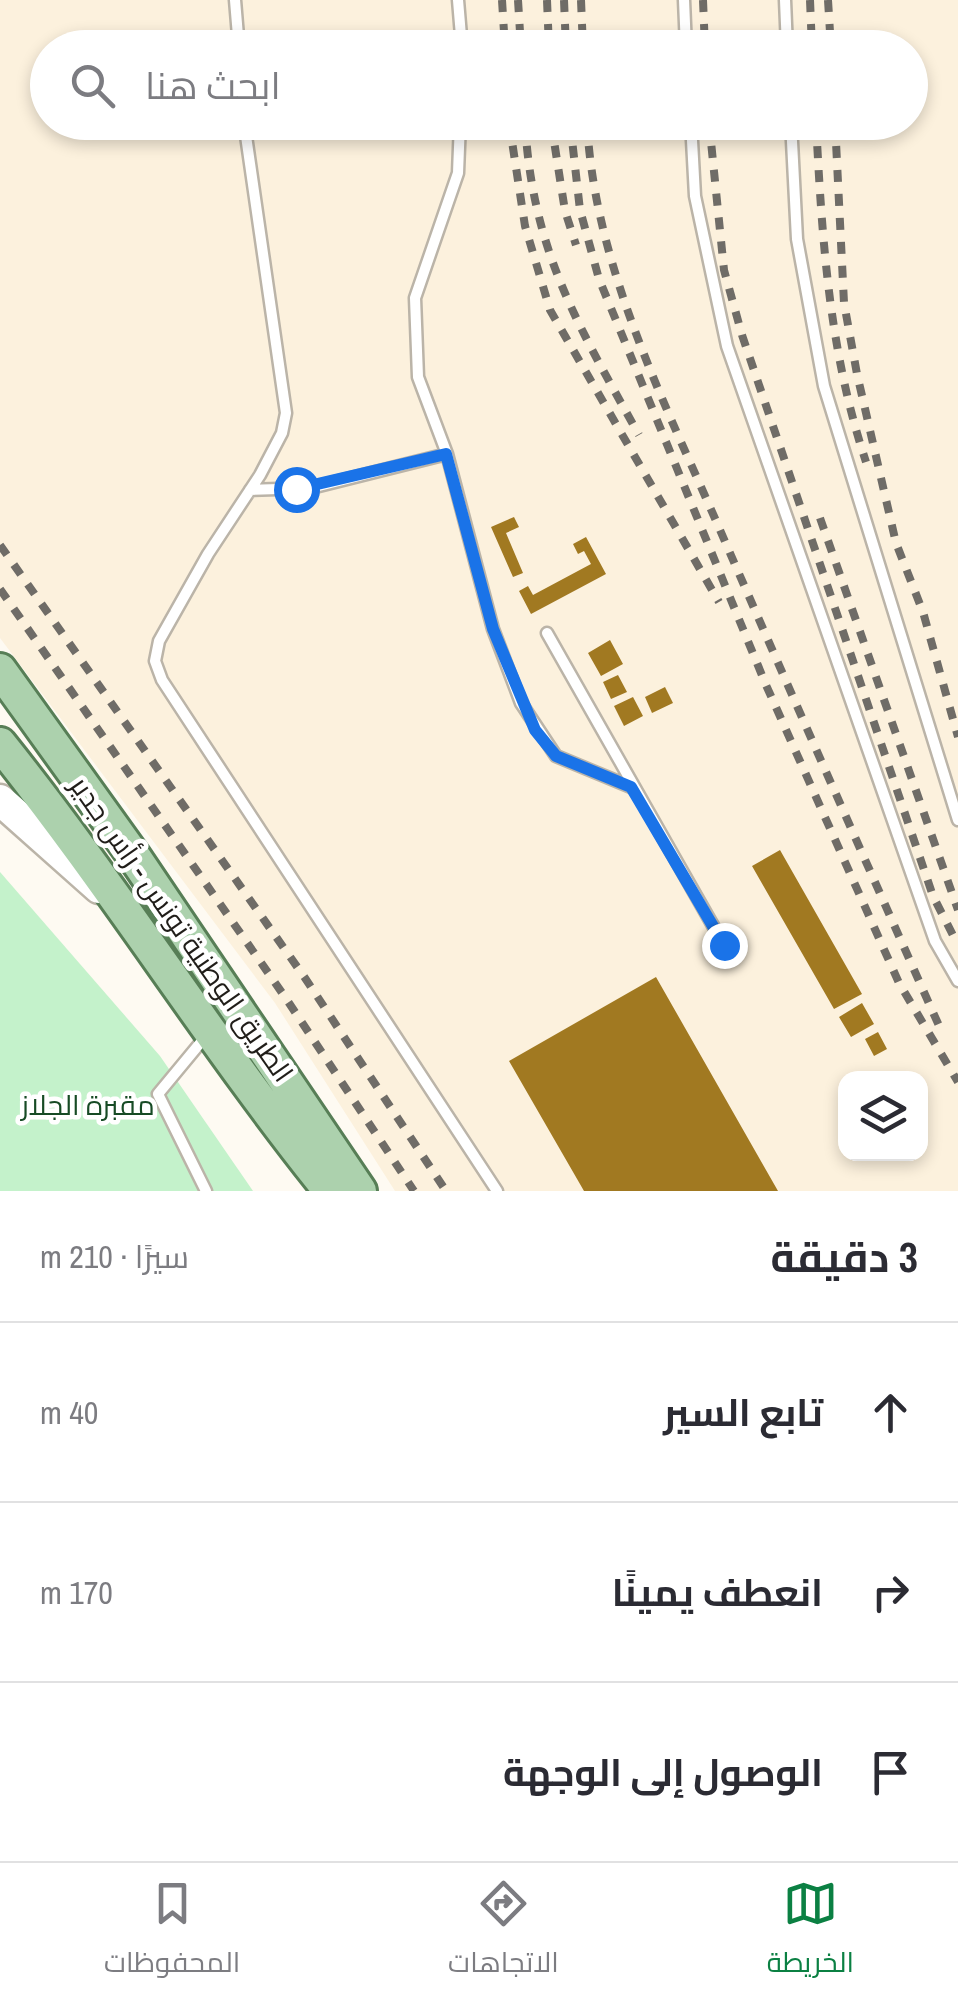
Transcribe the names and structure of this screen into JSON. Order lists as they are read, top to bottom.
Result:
{
  "streets": {
    "main road": ["الطريق الوطنية تونس - رأس جدير"]
  },
  "parks": ["مقبرة الجلاز"],
  "page": {
    "search": "ابحث هنا",
    "heading": ["3 دقيقة", "سيرًا · 210 m"],
    "list": [
      ["تابع السير", "40 m"],
      ["انعطف يمينًا", "170 m"],
      "الوصول إلى الوجهة"
    ],
    "nav": ["الخريطة", "الاتجاهات", "المحفوظات"]
  }
}
